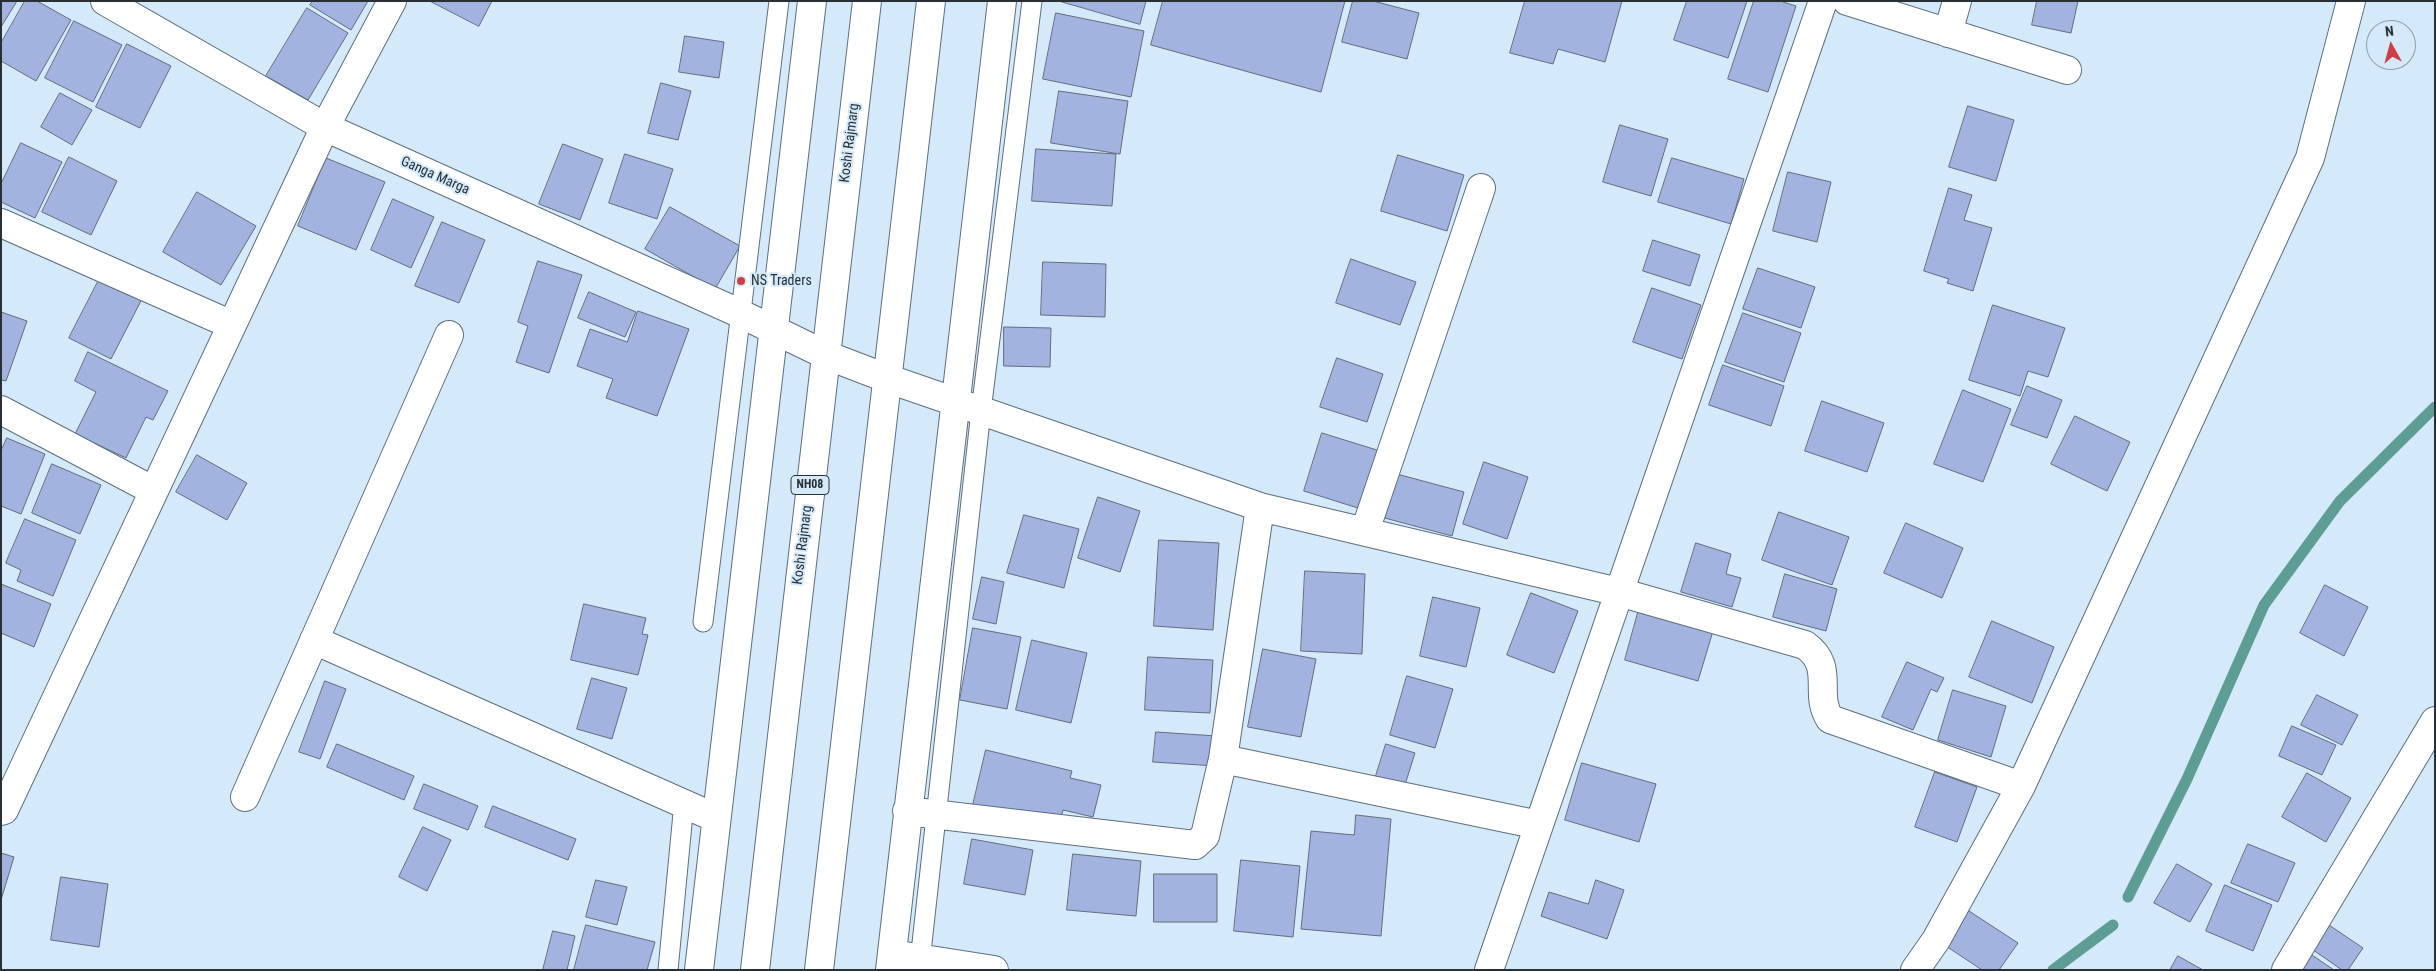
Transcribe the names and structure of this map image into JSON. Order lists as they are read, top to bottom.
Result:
{
  "streets": {
    "street": ["Koshi Rajmarg", "Ganga Marga", "NH08"]
  },
  "crossings": [
    ["Koshi Rajmarg", "Ganga Marga"]
  ],
  "places": ["NS Traders"],
  "north": "top"
}
